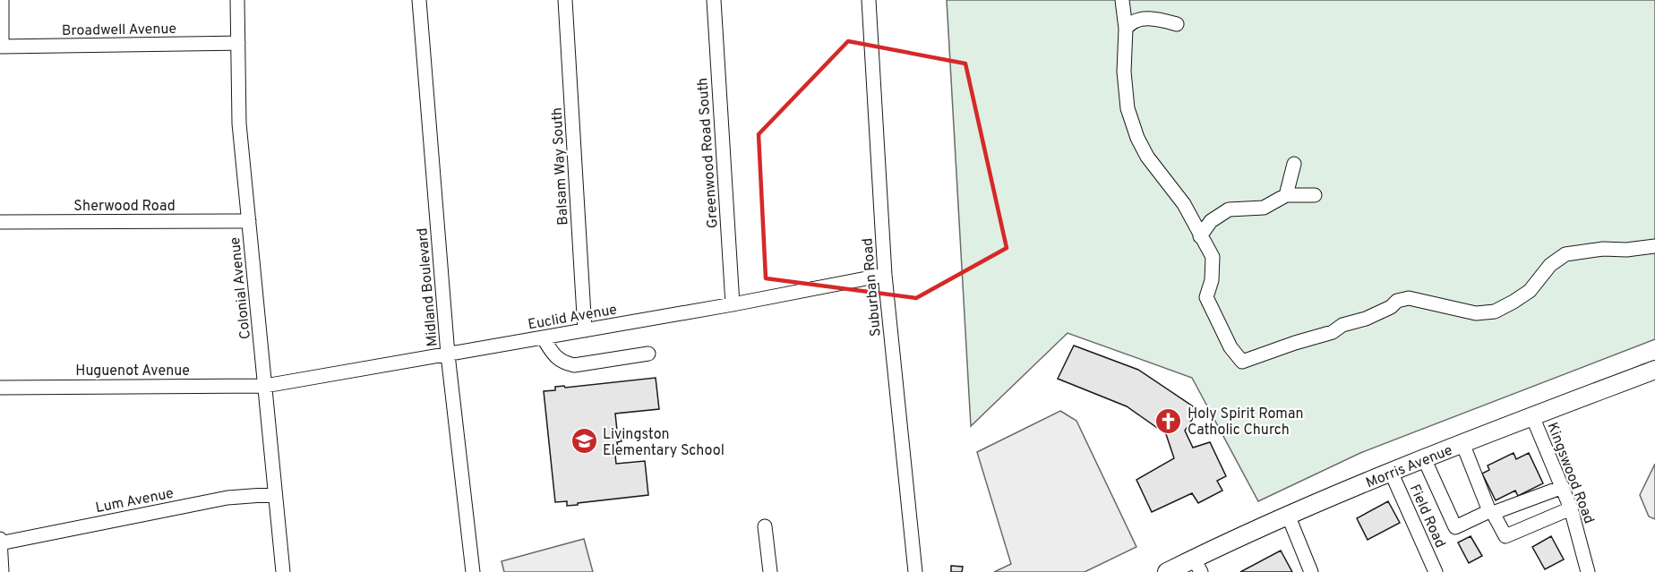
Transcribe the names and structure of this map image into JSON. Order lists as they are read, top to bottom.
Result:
{
  "streets": {
    "main road": ["Morris Avenue"],
    "street": [
      "Broadwell Avenue",
      "Greenwood Road South",
      "Balsam Way South",
      "Sherwood Road",
      "Midland Boulevard",
      "Suburban Road",
      "Colonial Avenue",
      "Euclid Avenue",
      "Huguenot Avenue",
      "Kingswood Road",
      "Lum Avenue",
      "Field Road"
    ]
  },
  "crossings": [
    ["Broadwell Avenue", "Colonial Avenue"],
    ["Greenwood Road South", "Euclid Avenue"],
    ["Balsam Way South", "Euclid Avenue"],
    ["Sherwood Road", "Colonial Avenue"],
    ["Midland Boulevard", "Euclid Avenue"],
    ["Suburban Road", "Euclid Avenue"],
    ["Colonial Avenue", "Euclid Avenue"],
    ["Colonial Avenue", "Huguenot Avenue"],
    ["Colonial Avenue", "Lum Avenue"],
    ["Euclid Avenue", "Huguenot Avenue"],
    ["Morris Avenue", "Kingswood Road"],
    ["Morris Avenue", "Field Road"]
  ],
  "places": {
    "church": ["Holy Spirit Roman Catholic Church"],
    "school or university": ["Livingston Elementary School"]
  }
}
